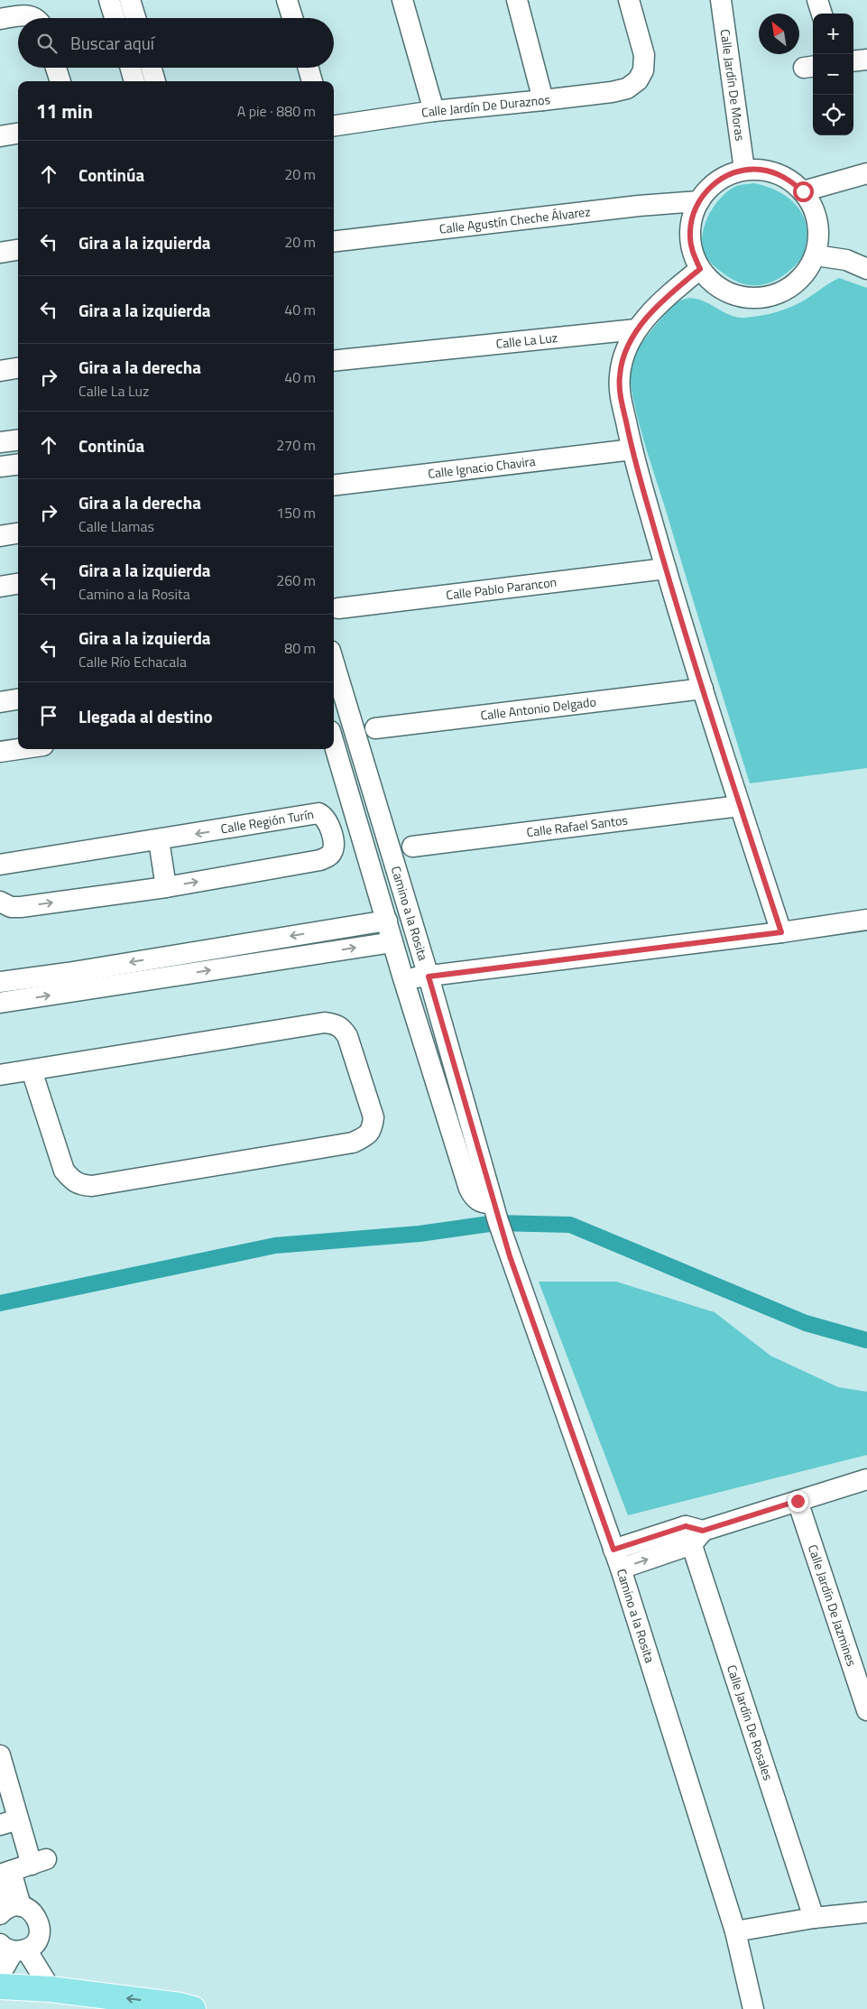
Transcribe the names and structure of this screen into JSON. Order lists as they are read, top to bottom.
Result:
{
  "streets": {
    "street": [
      "Calle Jardín De Moras",
      "Calle Jardín De Duraznos",
      "Calle Agustín Cheche Álvarez",
      "Calle La Luz",
      "Calle Ignacio Chavira",
      "Calle Pablo Parancon",
      "Calle Antonio Delgado",
      "Calle Región Turín",
      "Calle Rafael Santos",
      "Camino a la Rosita",
      "Calle Jardín De Jazmines",
      "Calle Jardín De Rosales"
    ]
  },
  "crossings": [
    ["Calle Jardín De Moras", "Calle Agustín Cheche Álvarez"]
  ],
  "north": "top left",
  "page": {
    "map_buttons": ["+", "−"],
    "search": "Buscar aquí",
    "heading": ["11 min", "A pie · 880 m"],
    "list": [
      ["Continúa", "20 m"],
      ["Gira a la izquierda", "20 m"],
      ["Gira a la izquierda", "40 m"],
      ["Gira a la derecha", "Calle La Luz", "40 m"],
      ["Continúa", "270 m"],
      ["Gira a la derecha", "Calle Llamas", "150 m"],
      ["Gira a la izquierda", "Camino a la Rosita", "260 m"],
      ["Gira a la izquierda", "Calle Río Echacala", "80 m"],
      "Llegada al destino"
    ]
  }
}
